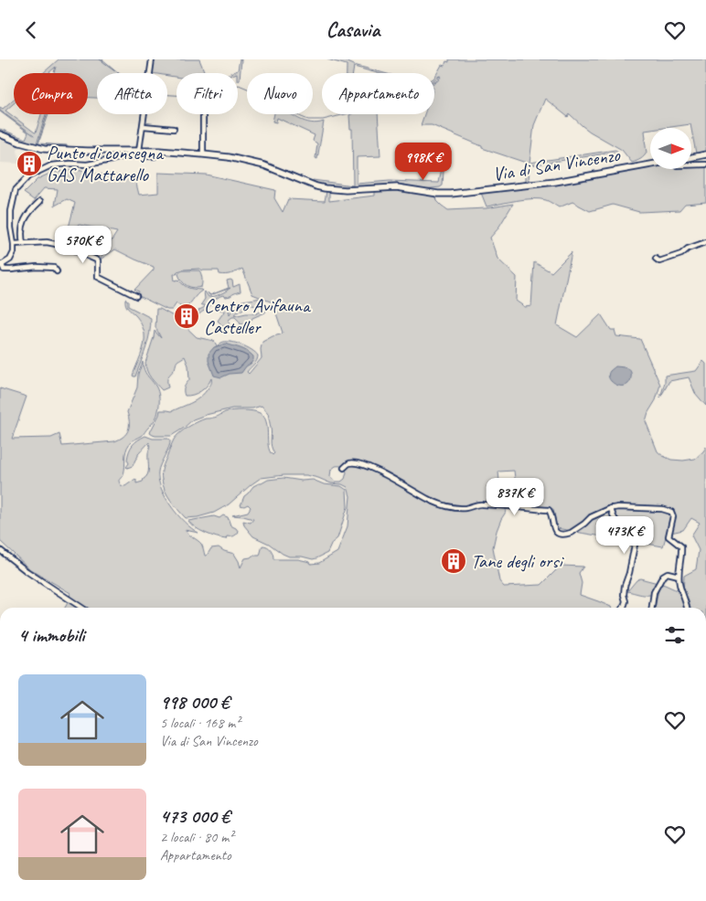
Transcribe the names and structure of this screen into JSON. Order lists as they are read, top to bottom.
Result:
{
  "streets": {
    "main road": ["Via di San Vincenzo"]
  },
  "places": {
    "building": ["Punto di consegna GAS Mattarello", "Centro Avifauna Casteller", "Tane degli orsi"]
  },
  "north": "right",
  "page": {
    "header": "Casavia",
    "chip": [
      "Compra",
      "Affitta",
      "Filtri",
      "Nuovo",
      "Appartamento"
    ],
    "price": [
      "998K €",
      "570K €",
      "837K €",
      "473K €"
    ],
    "heading": "4 immobili",
    "list": [
      {
        "name": "998 000 €",
        "note": "5 locali · 168 m² · Via di San Vincenzo"
      },
      {
        "name": "473 000 €",
        "note": "2 locali · 80 m² · Appartamento"
      }
    ]
  }
}
